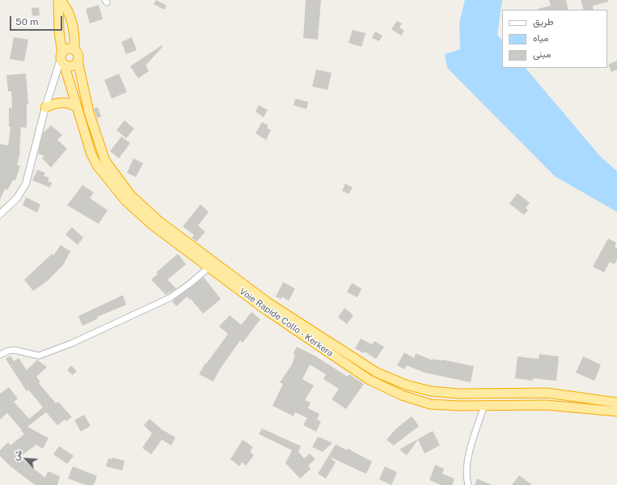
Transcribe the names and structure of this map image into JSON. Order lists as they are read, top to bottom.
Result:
{
  "streets": {
    "highway": ["Voie Rapide Collo - Kerkera"]
  },
  "legend": ["طريق", "مياه", "مبنى"],
  "scale_bar": "50 m",
  "north": "top left"
}
